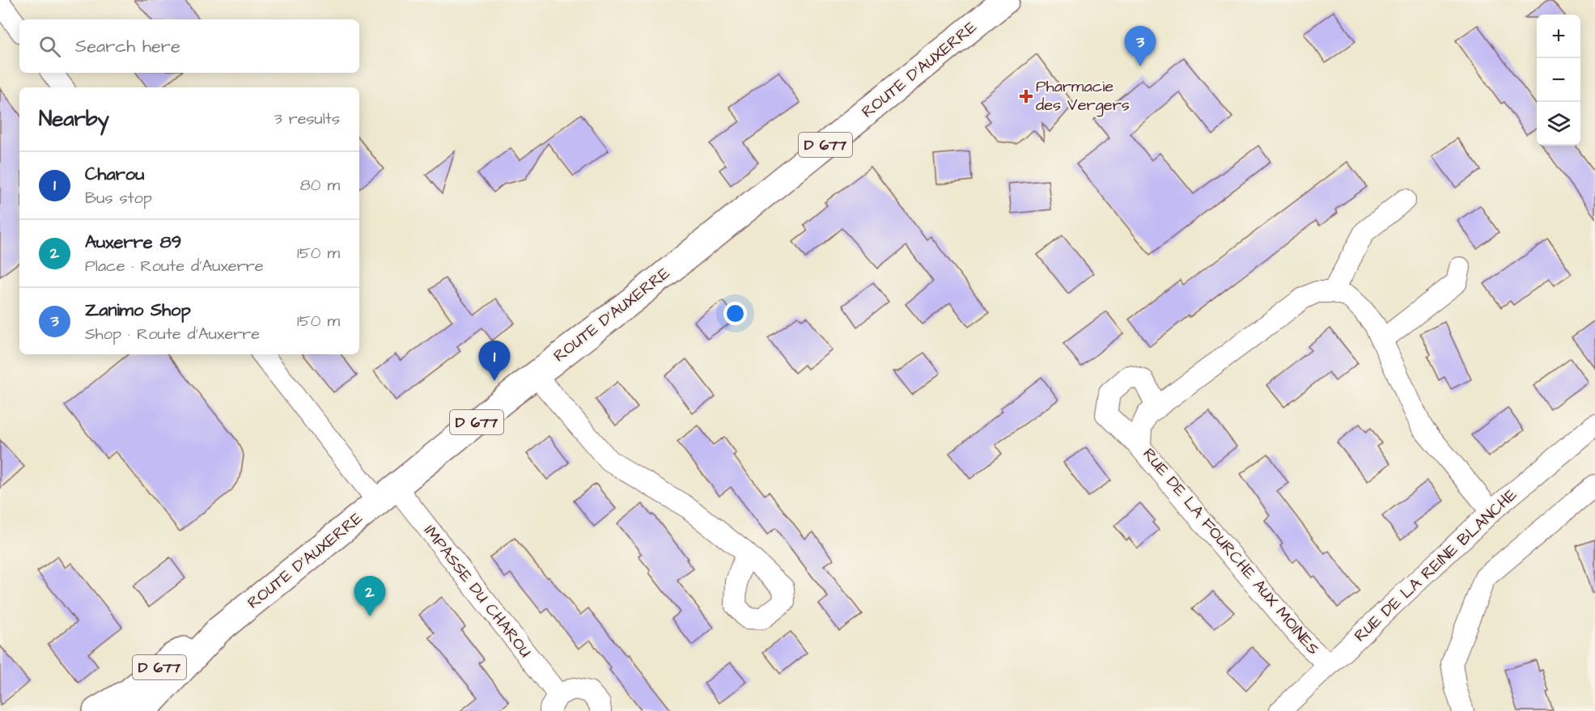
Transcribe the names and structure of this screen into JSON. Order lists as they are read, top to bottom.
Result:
{
  "streets": {
    "main road": ["ROUTE D'AUXERRE", "D 677"],
    "street": ["RUE DE LA FOURCHE AUX MOINES", "RUE DE LA REINE BLANCHE", "IMPASSE DU CHAROU"]
  },
  "crossings": [
    ["ROUTE D'AUXERRE", "IMPASSE DU CHAROU"],
    ["RUE DE LA FOURCHE AUX MOINES", "RUE DE LA REINE BLANCHE"]
  ],
  "places": {
    "health": ["Pharmacie des Vergers"]
  },
  "page": {
    "map_buttons": ["+", "−"],
    "search": "Search here",
    "pins": ["3", "1", "2"],
    "heading": ["Nearby", "3 results"],
    "list": [
      {
        "mark": "1",
        "name": "Charou",
        "note": "Bus stop",
        "value": "80 m"
      },
      {
        "mark": "2",
        "name": "Auxerre 89",
        "note": "Place · Route d'Auxerre",
        "value": "150 m"
      },
      {
        "mark": "3",
        "name": "Zanimo Shop",
        "note": "Shop · Route d'Auxerre",
        "value": "150 m"
      }
    ]
  }
}
